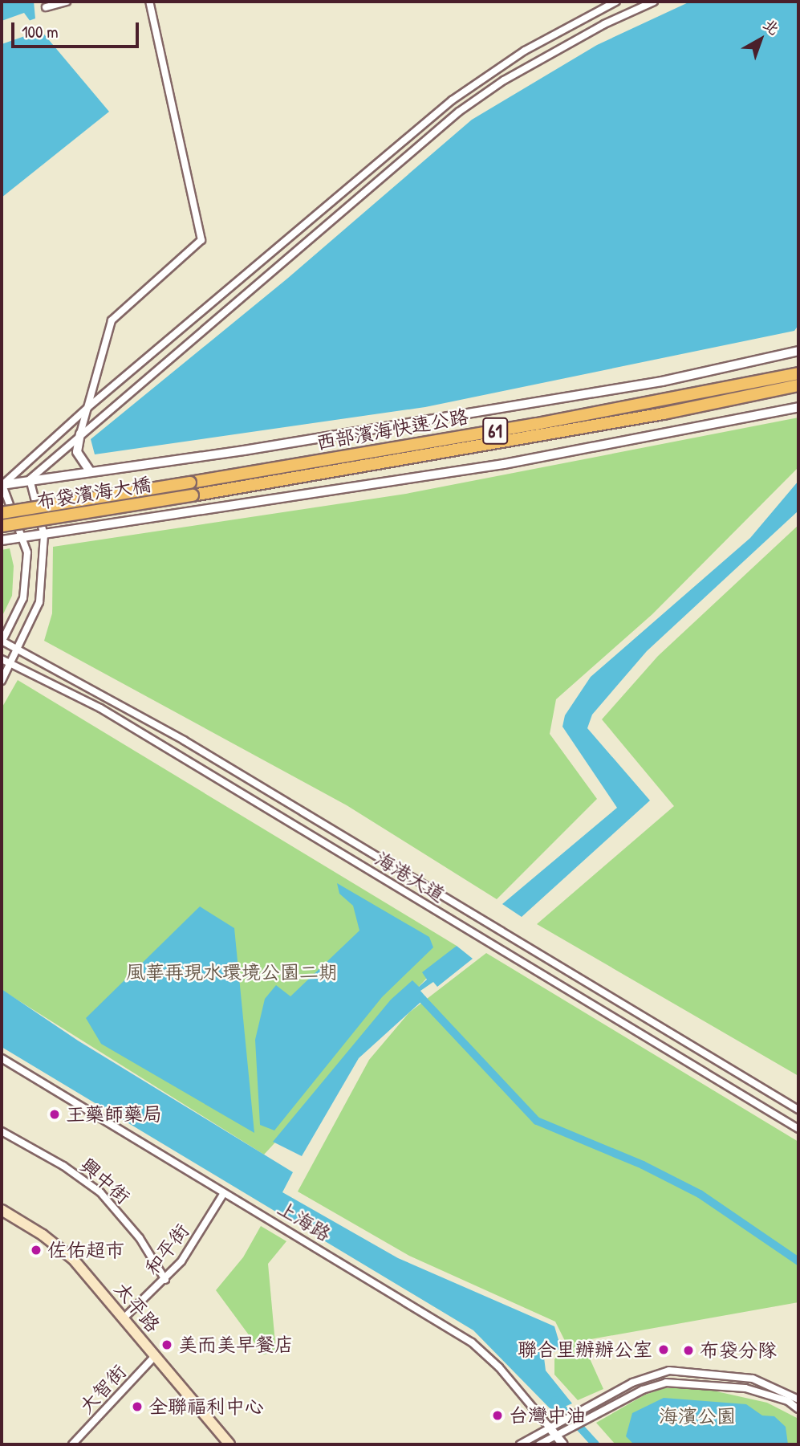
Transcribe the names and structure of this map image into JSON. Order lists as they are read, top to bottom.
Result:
{
  "streets": {
    "highway": ["西部濱海快速公路", "61", "布袋濱海大橋"],
    "main road": ["太平路"],
    "street": [
      "海港大道",
      "興中街",
      "上海路",
      "和平街",
      "大智街"
    ]
  },
  "crossings": [
    ["西部濱海快速公路", "布袋濱海大橋"],
    ["興中街", "和平街"],
    ["上海路", "和平街"],
    ["和平街", "太平路"],
    ["太平路", "大智街"]
  ],
  "parks": ["風華再現水環境公園二期", "海濱公園"],
  "places": [
    "王藥師藥局",
    "佐佑超市",
    "美而美早餐店",
    "聯合里辦辦公室",
    "布袋分隊",
    "全聯福利中心",
    "台灣中油"
  ],
  "scale_bar": "100 m",
  "north": "top right"
}
